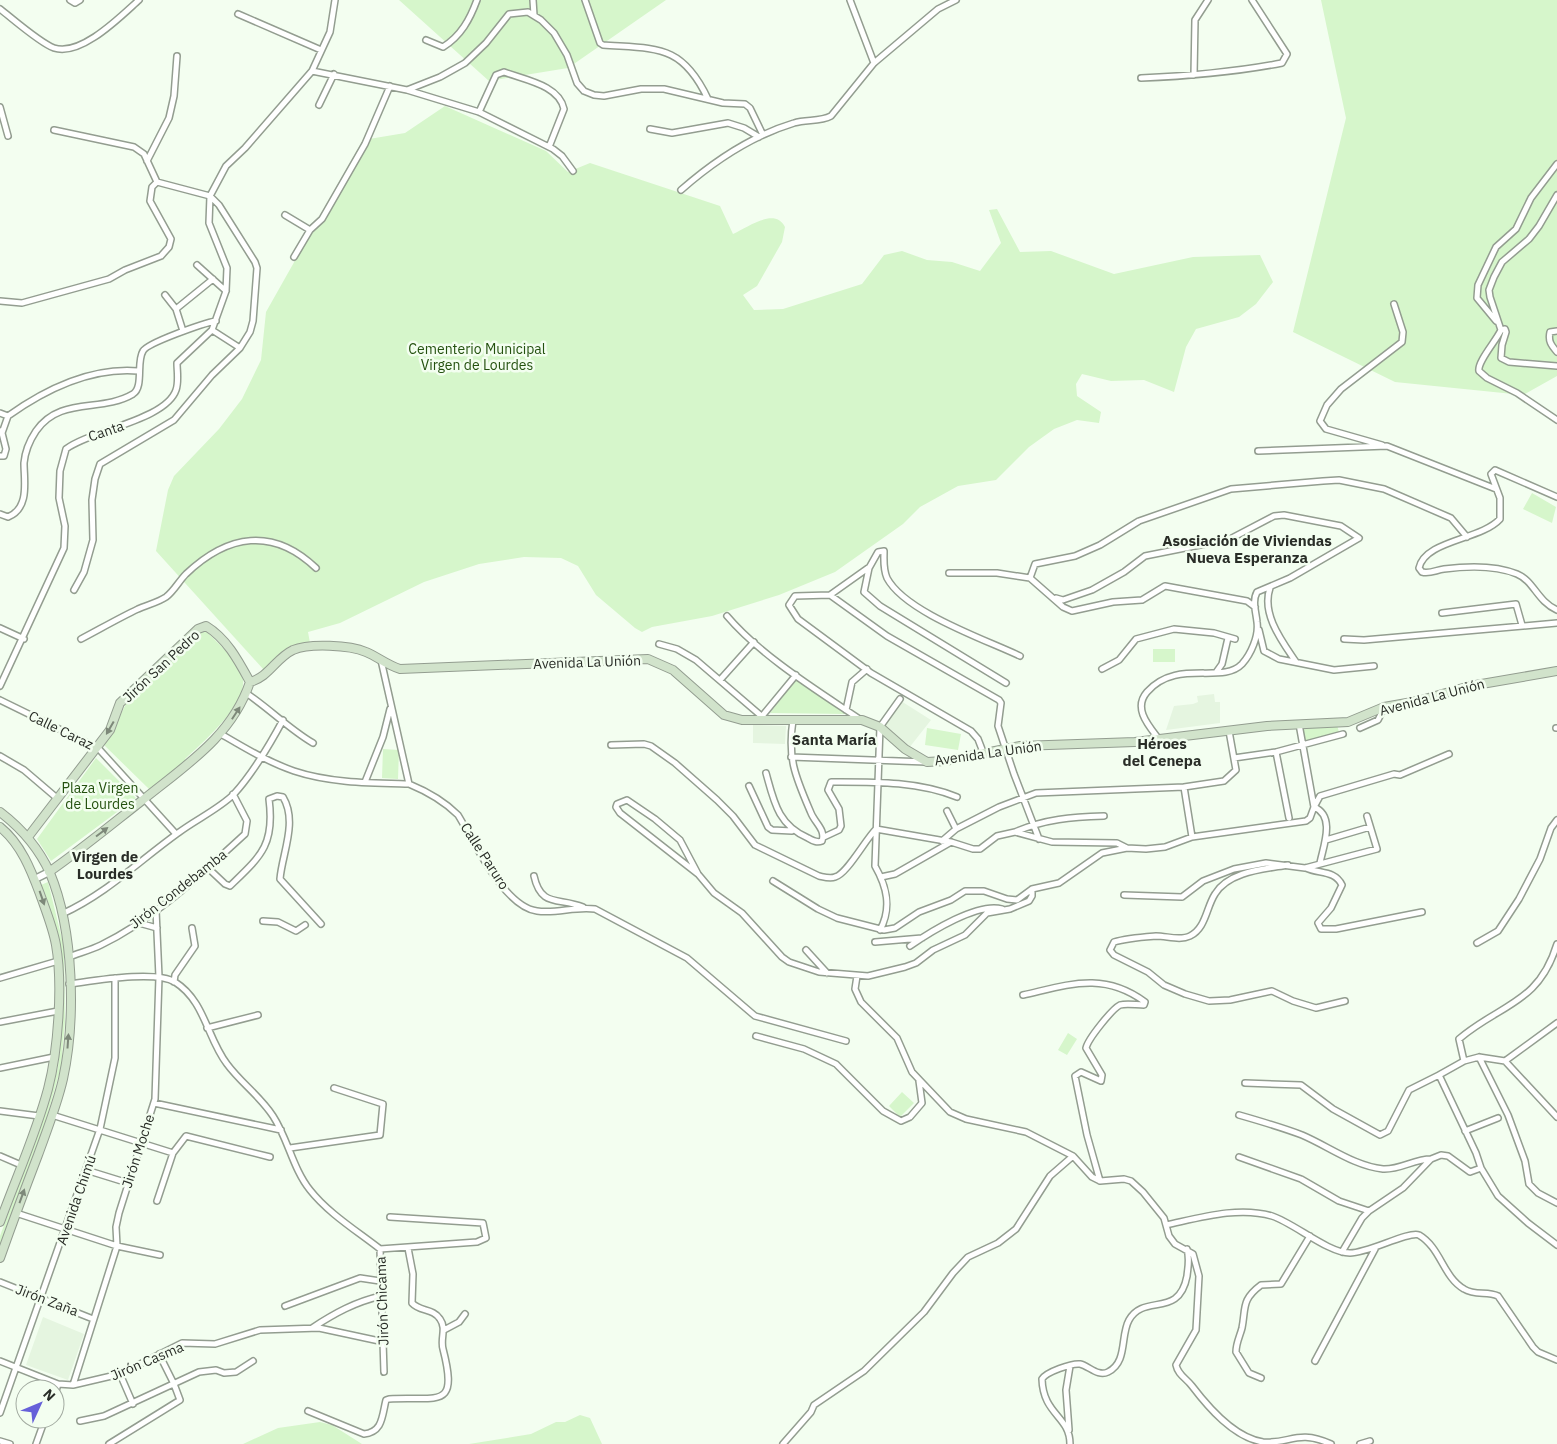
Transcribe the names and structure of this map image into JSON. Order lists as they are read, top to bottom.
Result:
{
  "streets": {
    "main road": ["Avenida La Unión", "Jirón San Pedro"],
    "street": [
      "Canta",
      "Calle Caraz",
      "Calle Paruro",
      "Jirón Condebamba",
      "Jirón Moche",
      "Avenida Chimú",
      "Jirón Zaña",
      "Jirón Chicama",
      "Jirón Casma"
    ]
  },
  "crossings": [
    ["Avenida La Unión", "Jirón San Pedro"],
    ["Jirón San Pedro", "Calle Caraz"],
    ["Jirón Condebamba", "Jirón Moche"],
    ["Jirón Moche", "Jirón Zaña"],
    ["Jirón Moche", "Jirón Casma"],
    ["Avenida Chimú", "Jirón Zaña"],
    ["Avenida Chimú", "Jirón Casma"],
    ["Jirón Chicama", "Jirón Casma"]
  ],
  "districts": [
    "Asosiación de Viviendas Nueva Esperanza",
    "Santa María",
    "Héroes del Cenepa",
    "Virgen de Lourdes"
  ],
  "parks": ["Cementerio Municipal Virgen de Lourdes", "Plaza Virgen de Lourdes"],
  "north": "top right"
}
